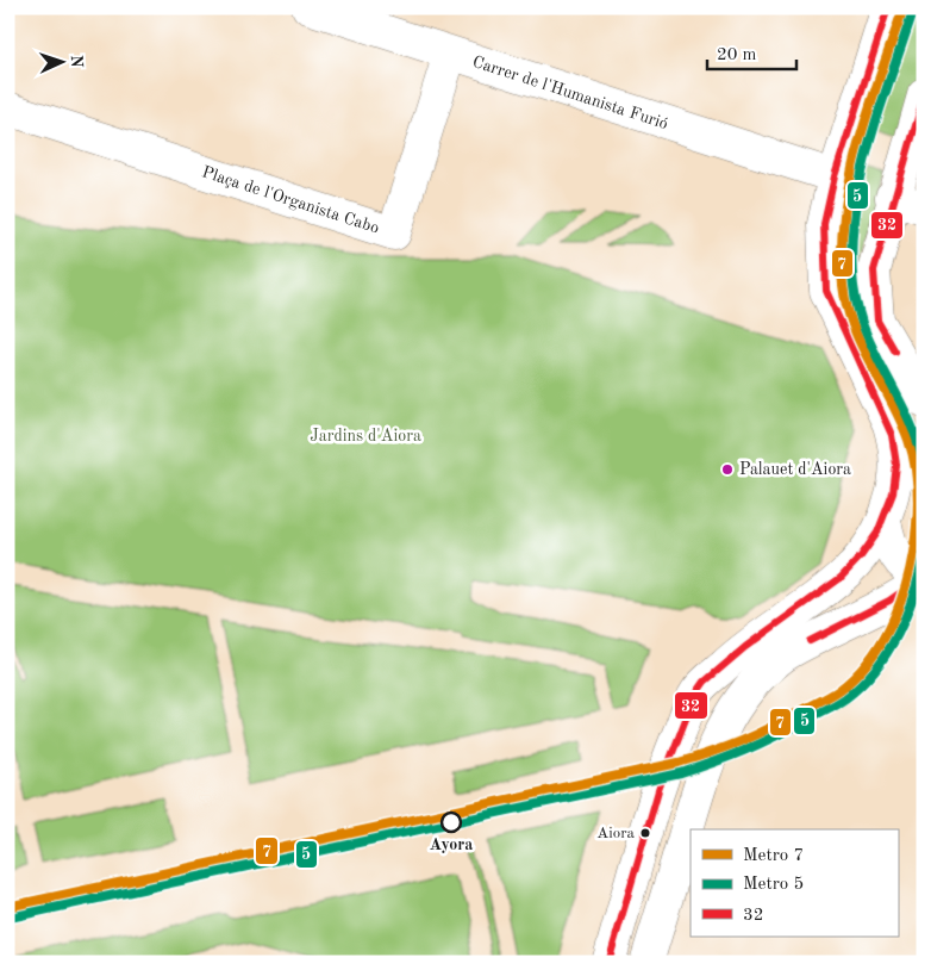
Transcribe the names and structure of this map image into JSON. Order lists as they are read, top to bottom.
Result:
{
  "streets": {
    "street": ["Carrer de l'Humanista Furió", "Plaça de l'Organista Cabo"]
  },
  "crossings": [
    ["Carrer de l'Humanista Furió", "Plaça de l'Organista Cabo"]
  ],
  "parks": ["Jardins d'Aiora"],
  "places": ["Palauet d'Aiora", "Ayora", "Aiora"],
  "lines": ["metro line 7", "transit line 32", "metro line 5"],
  "legend": ["Metro 7", "Metro 5", "32"],
  "scale_bar": "20 m",
  "north": "right"
}
